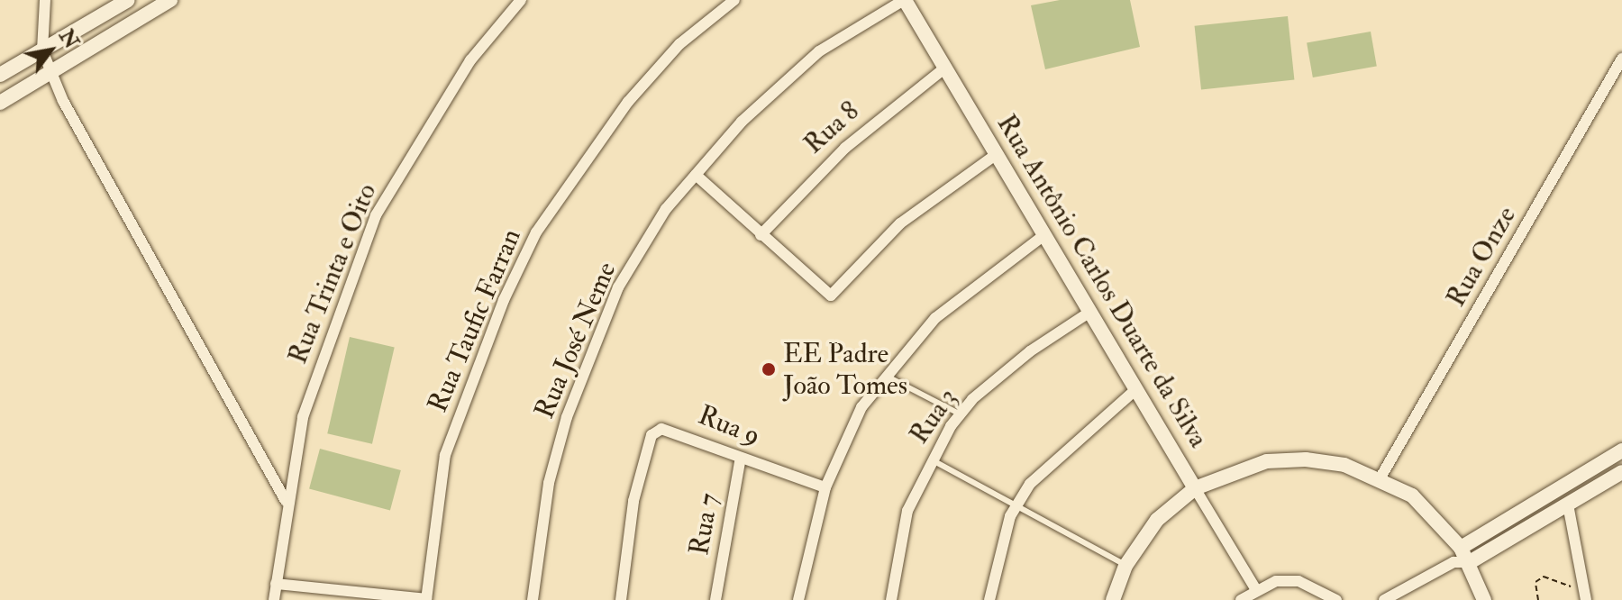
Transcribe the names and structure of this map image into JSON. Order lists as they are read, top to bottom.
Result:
{
  "streets": {
    "street": [
      "Rua 8",
      "Rua Onze",
      "Rua Trinta e Oito",
      "Rua Antônio Carlos Duarte da Silva",
      "Rua Taufic Farran",
      "Rua José Neme",
      "Rua 3",
      "Rua 9",
      "Rua 7"
    ]
  },
  "crossings": [
    ["Rua 8", "Rua Antônio Carlos Duarte da Silva"],
    ["Rua Antônio Carlos Duarte da Silva", "Rua José Neme"],
    ["Rua Antônio Carlos Duarte da Silva", "Rua 3"],
    ["Rua 9", "Rua 7"]
  ],
  "places": ["EE Padre João Tomes"],
  "north": "top right"
}
